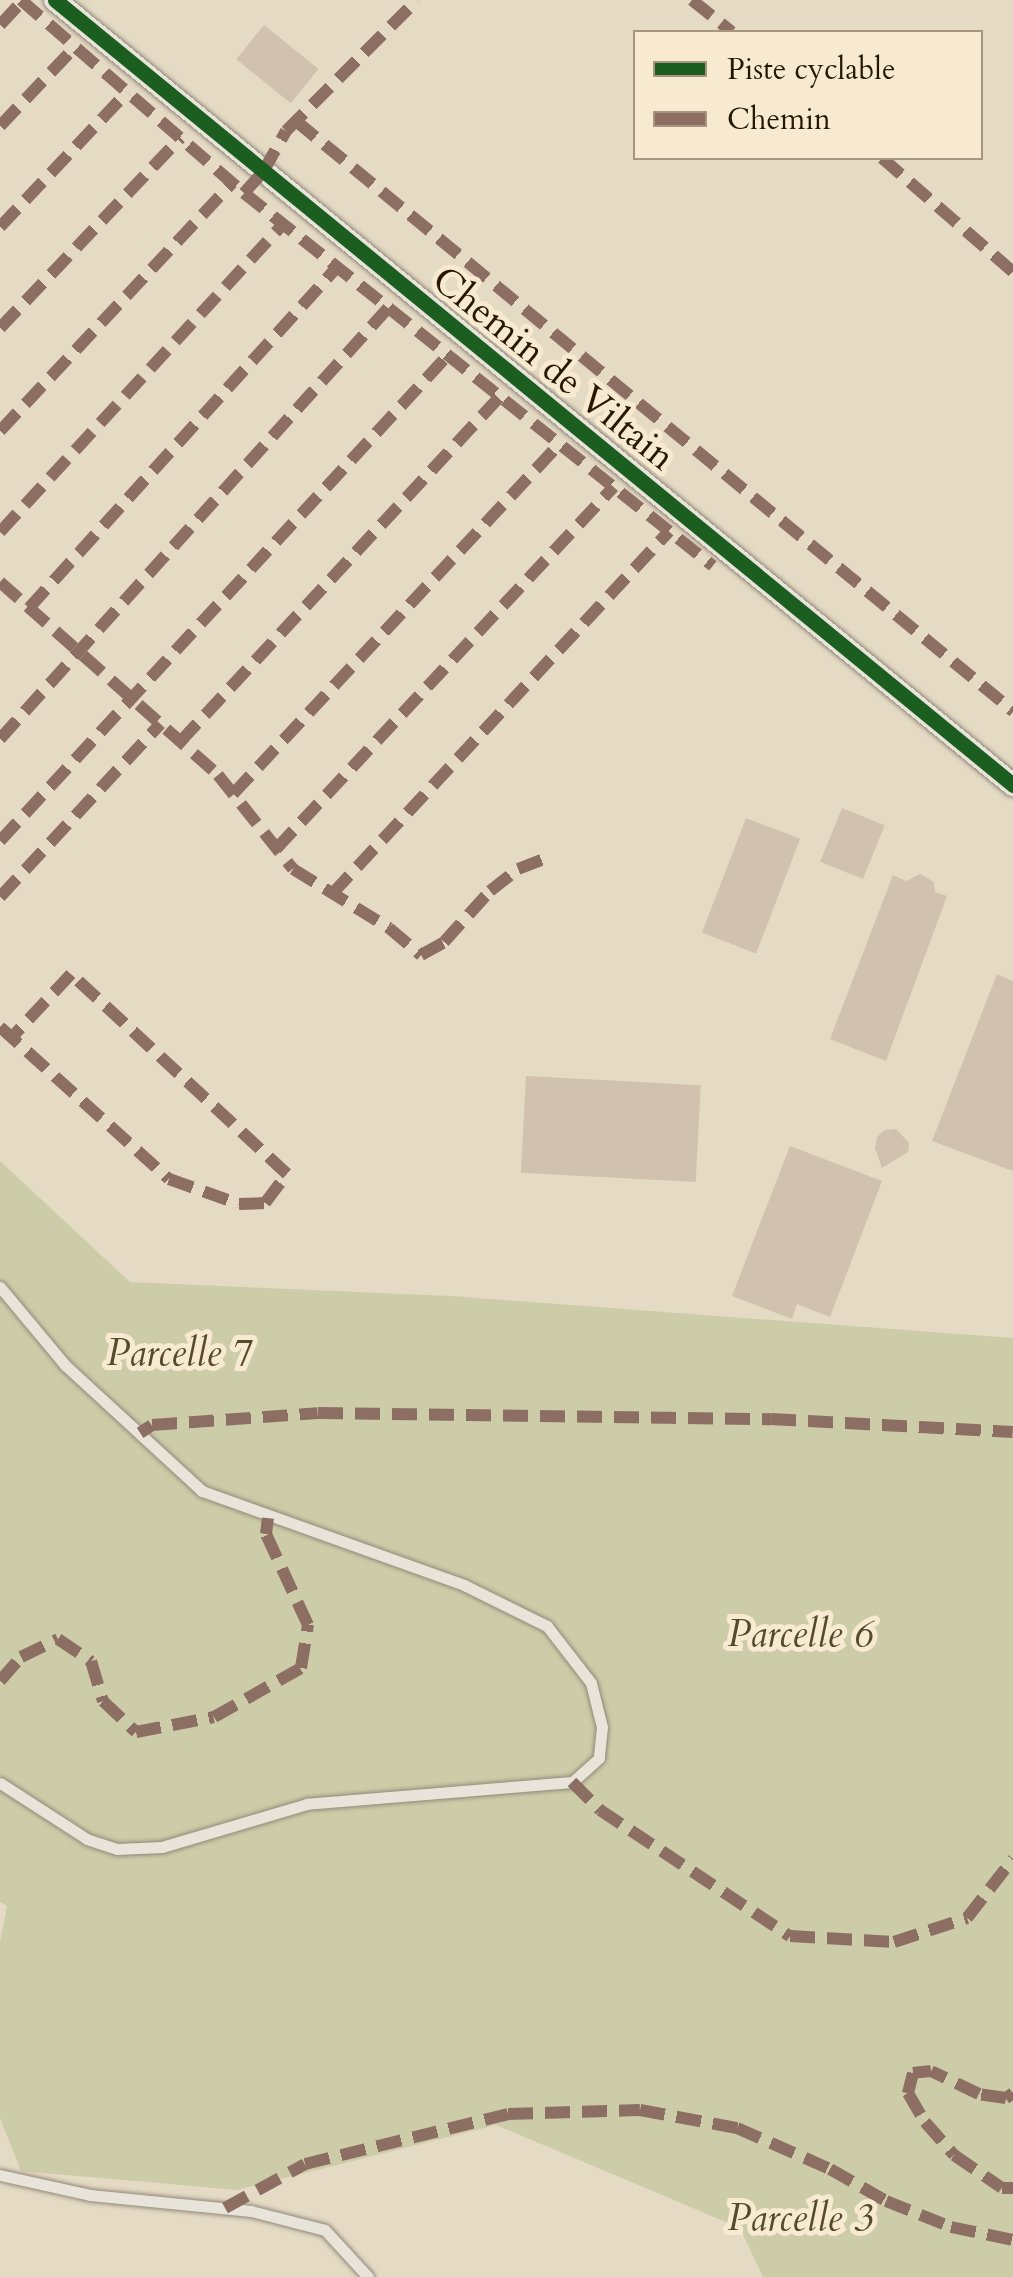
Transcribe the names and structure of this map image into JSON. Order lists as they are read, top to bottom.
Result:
{
  "streets": {
    "street": ["Chemin de Viltain"]
  },
  "parks": ["Parcelle 7", "Parcelle 6", "Parcelle 3"],
  "legend": ["Piste cyclable", "Chemin"]
}
